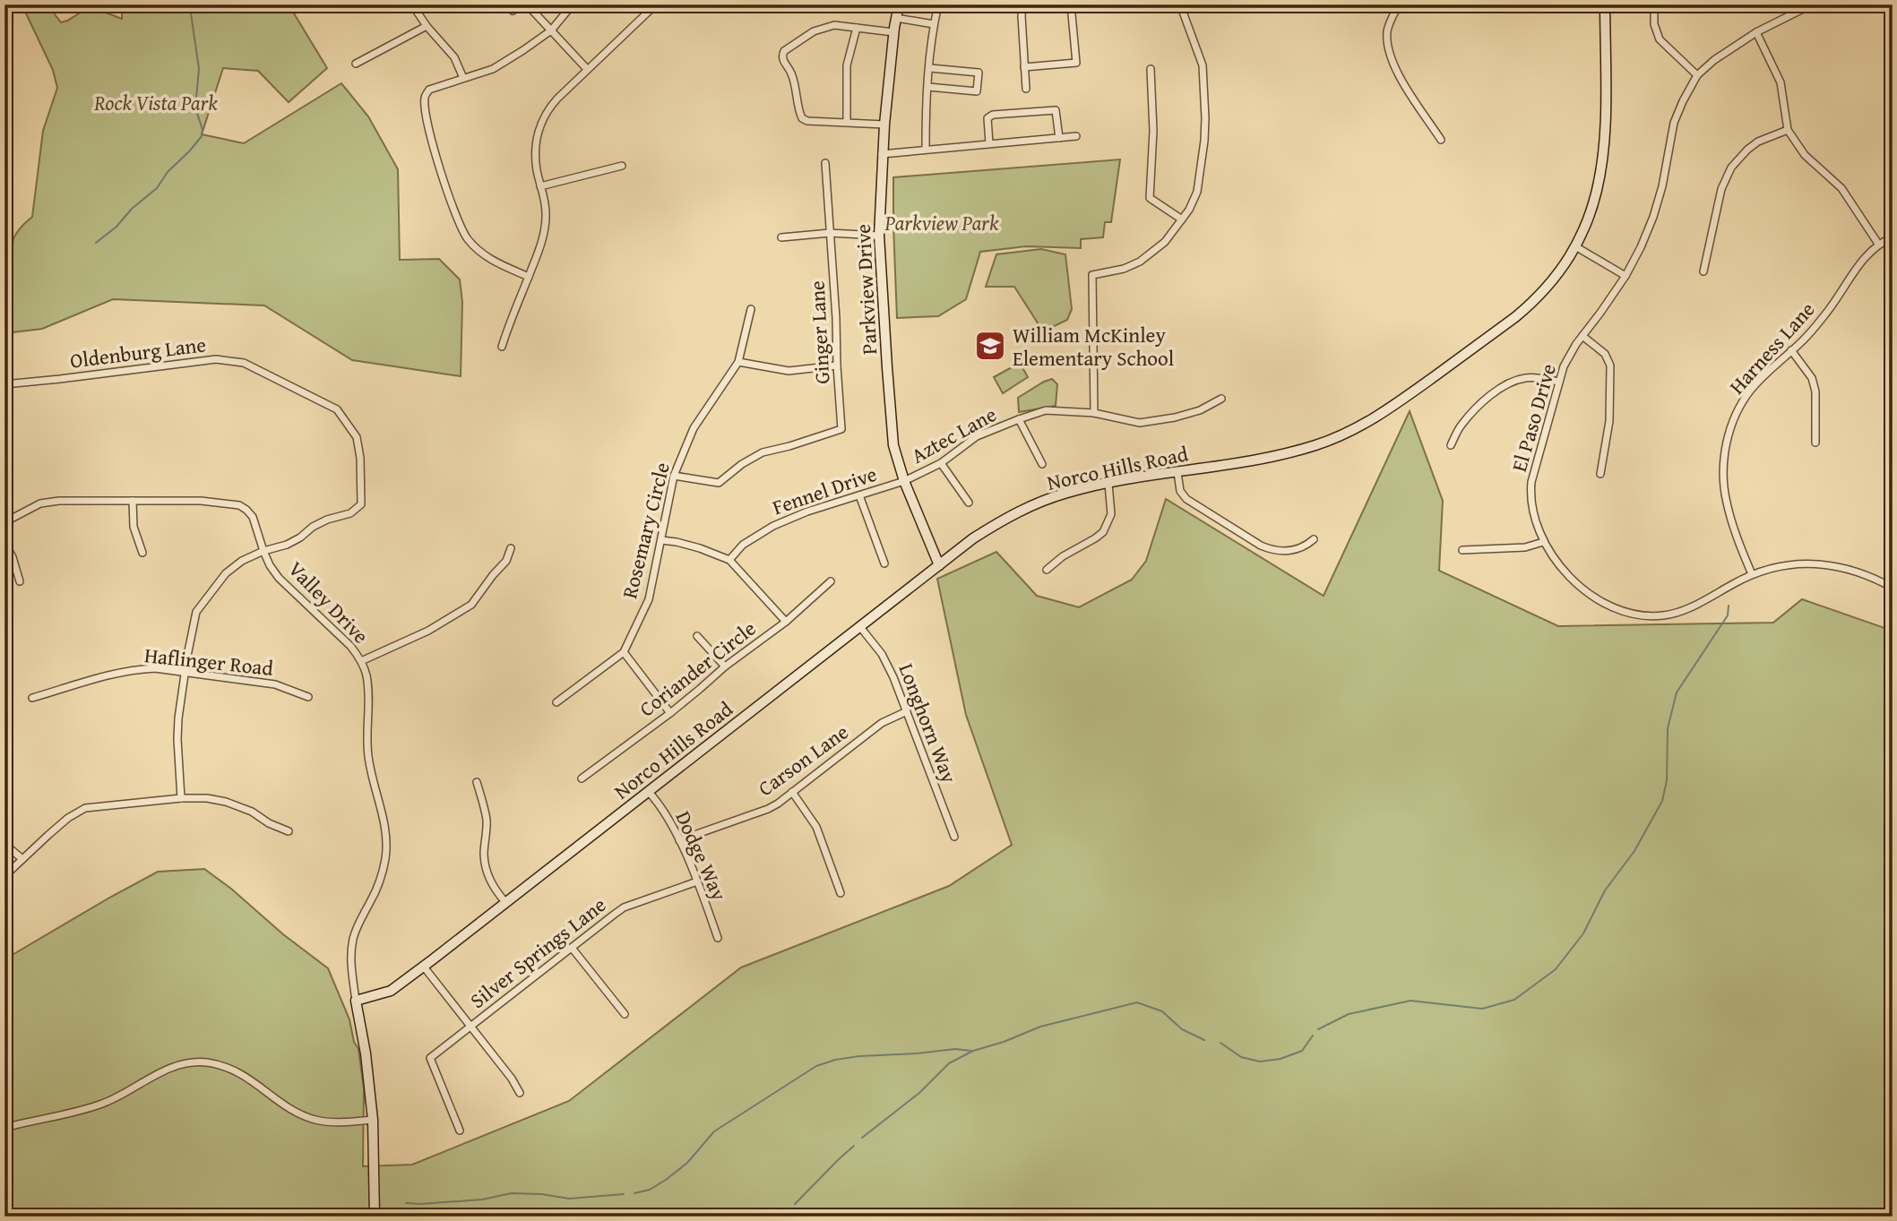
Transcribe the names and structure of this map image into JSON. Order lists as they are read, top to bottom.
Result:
{
  "streets": {
    "street": [
      "Parkview Drive",
      "Ginger Lane",
      "Harness Lane",
      "Oldenburg Lane",
      "El Paso Drive",
      "Aztec Lane",
      "Norco Hills Road",
      "Fennel Drive",
      "Rosemary Circle",
      "Valley Drive",
      "Haflinger Road",
      "Coriander Circle",
      "Longhorn Way",
      "Carson Lane",
      "Dodge Way",
      "Silver Springs Lane"
    ]
  },
  "crossings": [
    ["Parkview Drive", "Aztec Lane"],
    ["Parkview Drive", "Norco Hills Road"],
    ["Parkview Drive", "Fennel Drive"],
    ["Ginger Lane", "Rosemary Circle"],
    ["Harness Lane", "El Paso Drive"],
    ["Oldenburg Lane", "Valley Drive"],
    ["Oldenburg Lane", "Haflinger Road"],
    ["Aztec Lane", "Fennel Drive"],
    ["Norco Hills Road", "Valley Drive"],
    ["Norco Hills Road", "Longhorn Way"],
    ["Norco Hills Road", "Dodge Way"],
    ["Longhorn Way", "Carson Lane"],
    ["Carson Lane", "Dodge Way"],
    ["Dodge Way", "Silver Springs Lane"]
  ],
  "parks": ["Rock Vista Park", "Parkview Park"],
  "places": {
    "school or university": ["William McKinley Elementary School"]
  }
}
